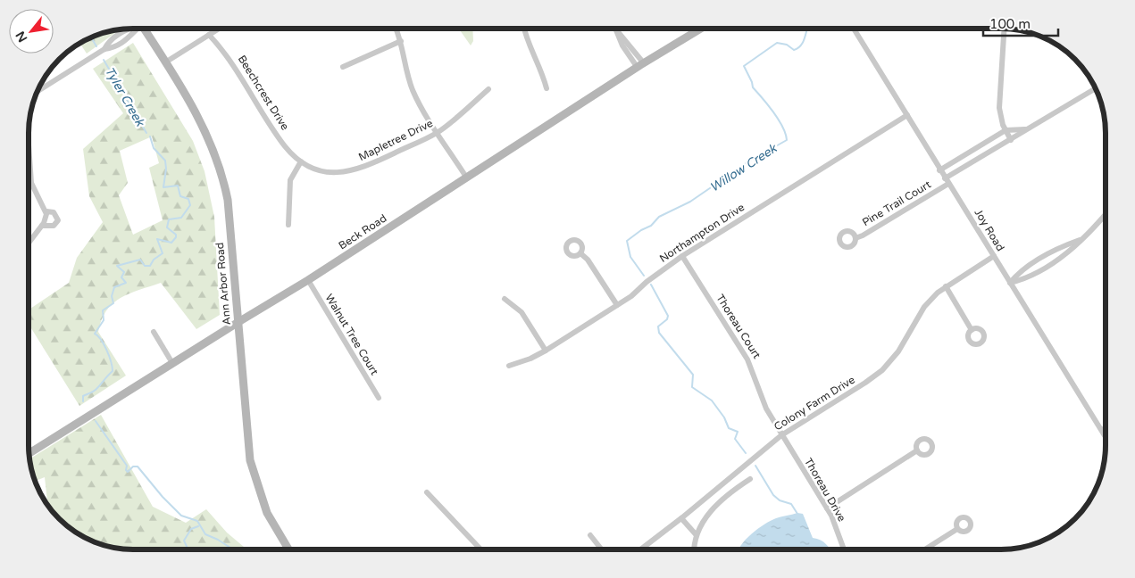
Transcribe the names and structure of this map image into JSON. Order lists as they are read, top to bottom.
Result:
{
  "streets": {
    "main road": ["Beck Road", "Ann Arbor Road"],
    "street": [
      "Beechcrest Drive",
      "Mapletree Drive",
      "Pine Trail Court",
      "Joy Road",
      "Northampton Drive",
      "Thoreau Court",
      "Walnut Tree Court",
      "Colony Farm Drive",
      "Thoreau Drive"
    ]
  },
  "crossings": [
    ["Beechcrest Drive", "Mapletree Drive"],
    ["Pine Trail Court", "Joy Road"],
    ["Joy Road", "Northampton Drive"],
    ["Joy Road", "Colony Farm Drive"],
    ["Beck Road", "Ann Arbor Road"],
    ["Beck Road", "Walnut Tree Court"],
    ["Northampton Drive", "Thoreau Court"],
    ["Thoreau Court", "Colony Farm Drive"],
    ["Thoreau Court", "Thoreau Drive"],
    ["Colony Farm Drive", "Thoreau Drive"]
  ],
  "water": ["Tyler Creek", "Willow Creek"],
  "scale_bar": "100 m",
  "north": "bottom left"
}
